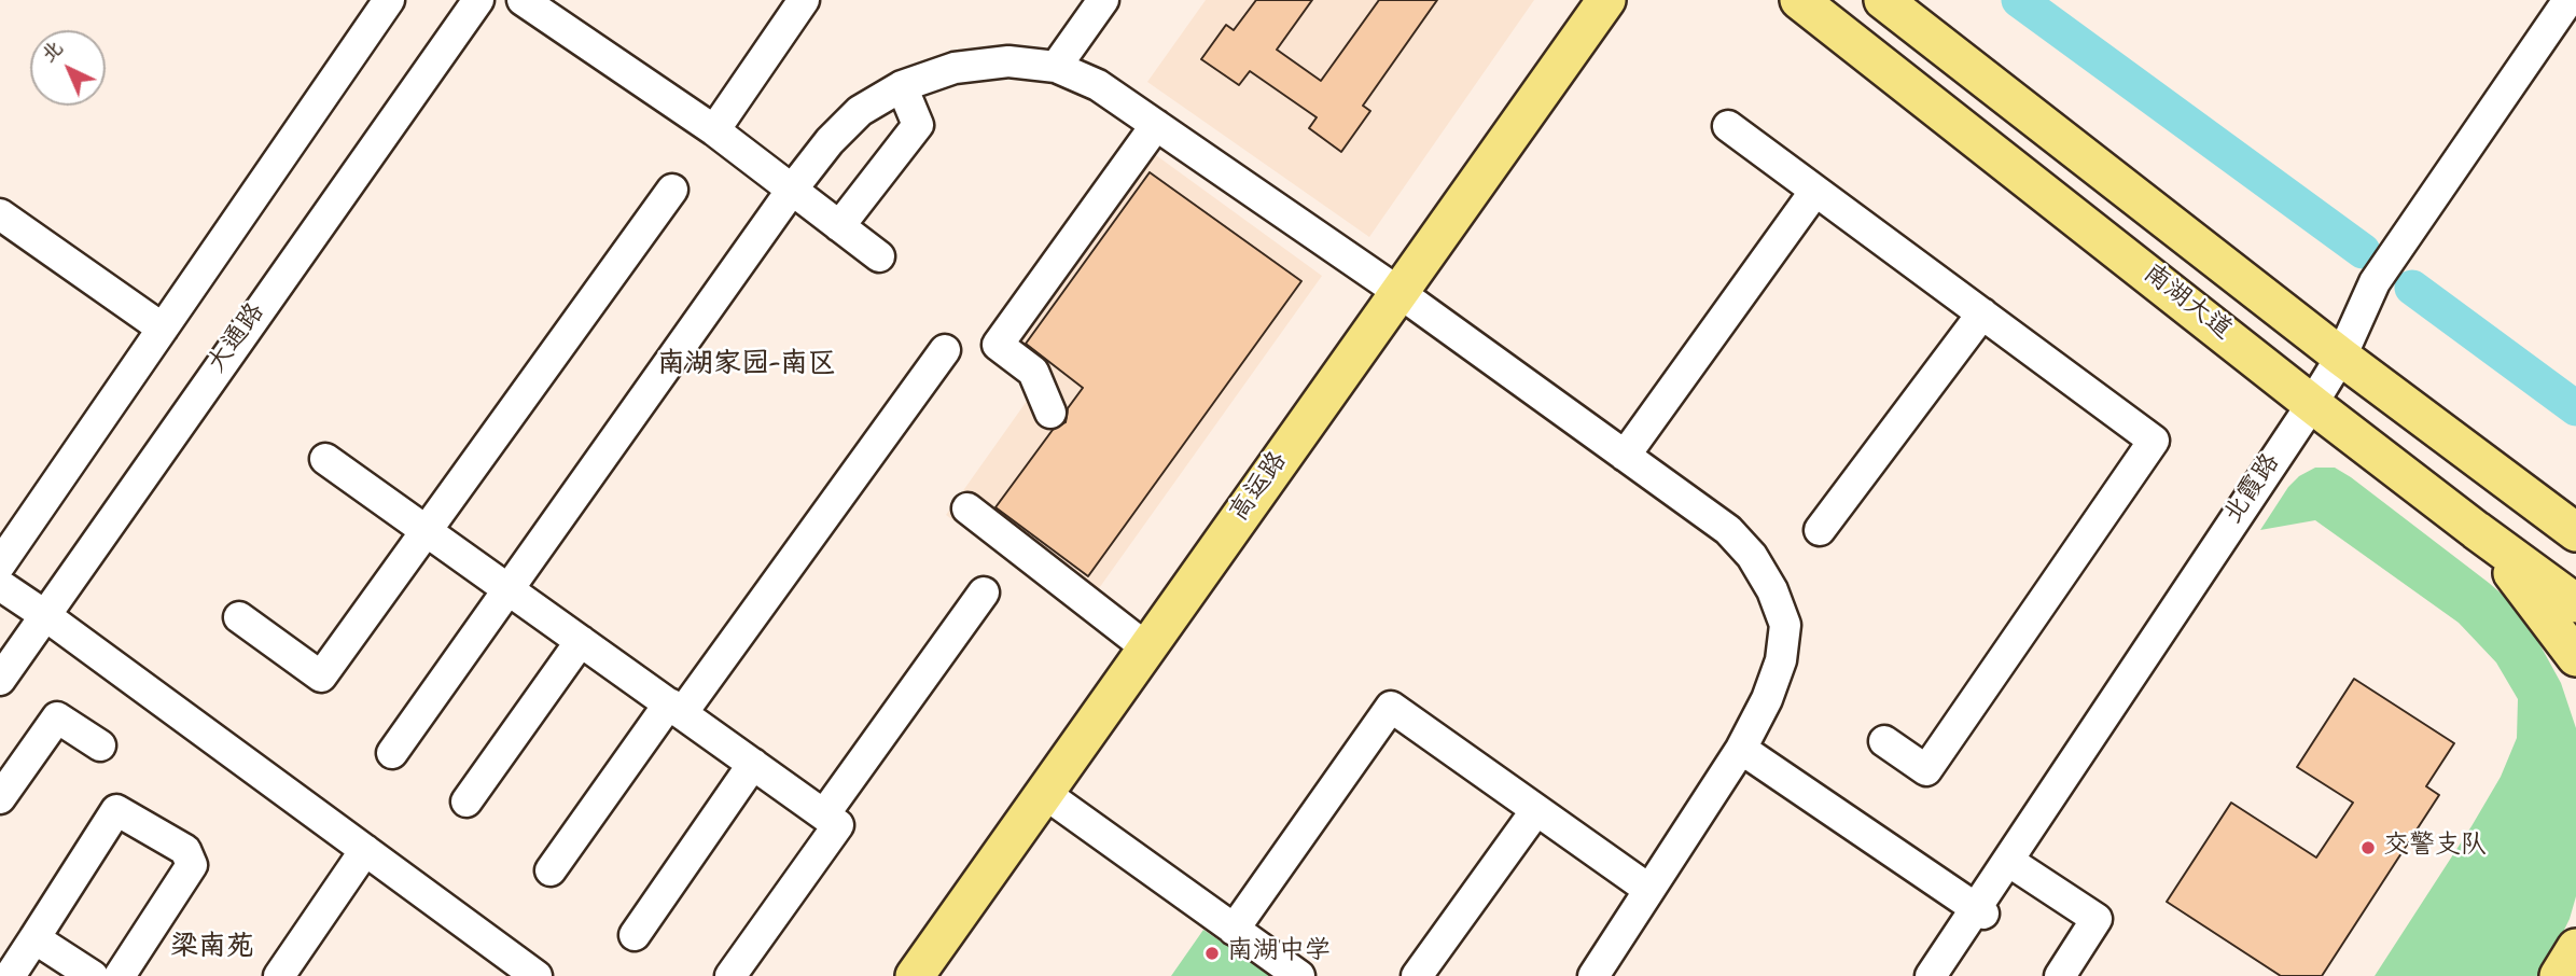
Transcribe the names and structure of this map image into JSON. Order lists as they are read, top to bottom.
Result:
{
  "streets": {
    "main road": ["南湖大道", "高运路"],
    "street": ["大通路", "北霞路"]
  },
  "crossings": [
    ["南湖大道", "北霞路"]
  ],
  "districts": ["南湖家园-南区", "梁南苑"],
  "places": ["交警支队", "南湖中学"],
  "north": "top left"
}
